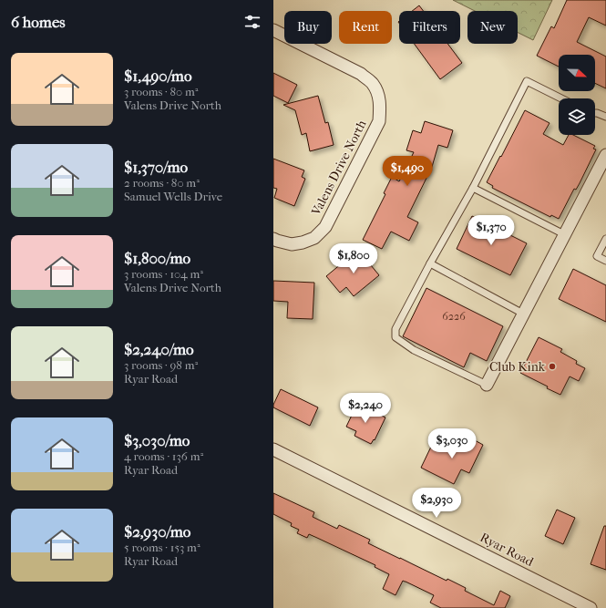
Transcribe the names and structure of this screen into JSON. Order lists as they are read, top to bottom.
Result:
{
  "streets": {
    "street": ["Valens Drive North", "Ryar Road"]
  },
  "places": ["Club Kink"],
  "house_numbers": ["6226"],
  "north": "right",
  "page": {
    "heading": "6 homes",
    "chip": [
      "Buy",
      "Rent",
      "Filters",
      "New"
    ],
    "list": [
      {
        "name": "$1,490/mo",
        "note": "3 rooms · 80 m² · Valens Drive North"
      },
      {
        "name": "$1,370/mo",
        "note": "2 rooms · 80 m² · Samuel Wells Drive"
      },
      {
        "name": "$1,800/mo",
        "note": "3 rooms · 104 m² · Valens Drive North"
      },
      {
        "name": "$2,240/mo",
        "note": "3 rooms · 98 m² · Ryar Road"
      },
      {
        "name": "$3,030/mo",
        "note": "4 rooms · 136 m² · Ryar Road"
      },
      {
        "name": "$2,930/mo",
        "note": "5 rooms · 153 m² · Ryar Road"
      }
    ],
    "price": [
      "$1,490",
      "$1,370",
      "$1,800",
      "$2,240",
      "$3,030",
      "$2,930"
    ]
  }
}
